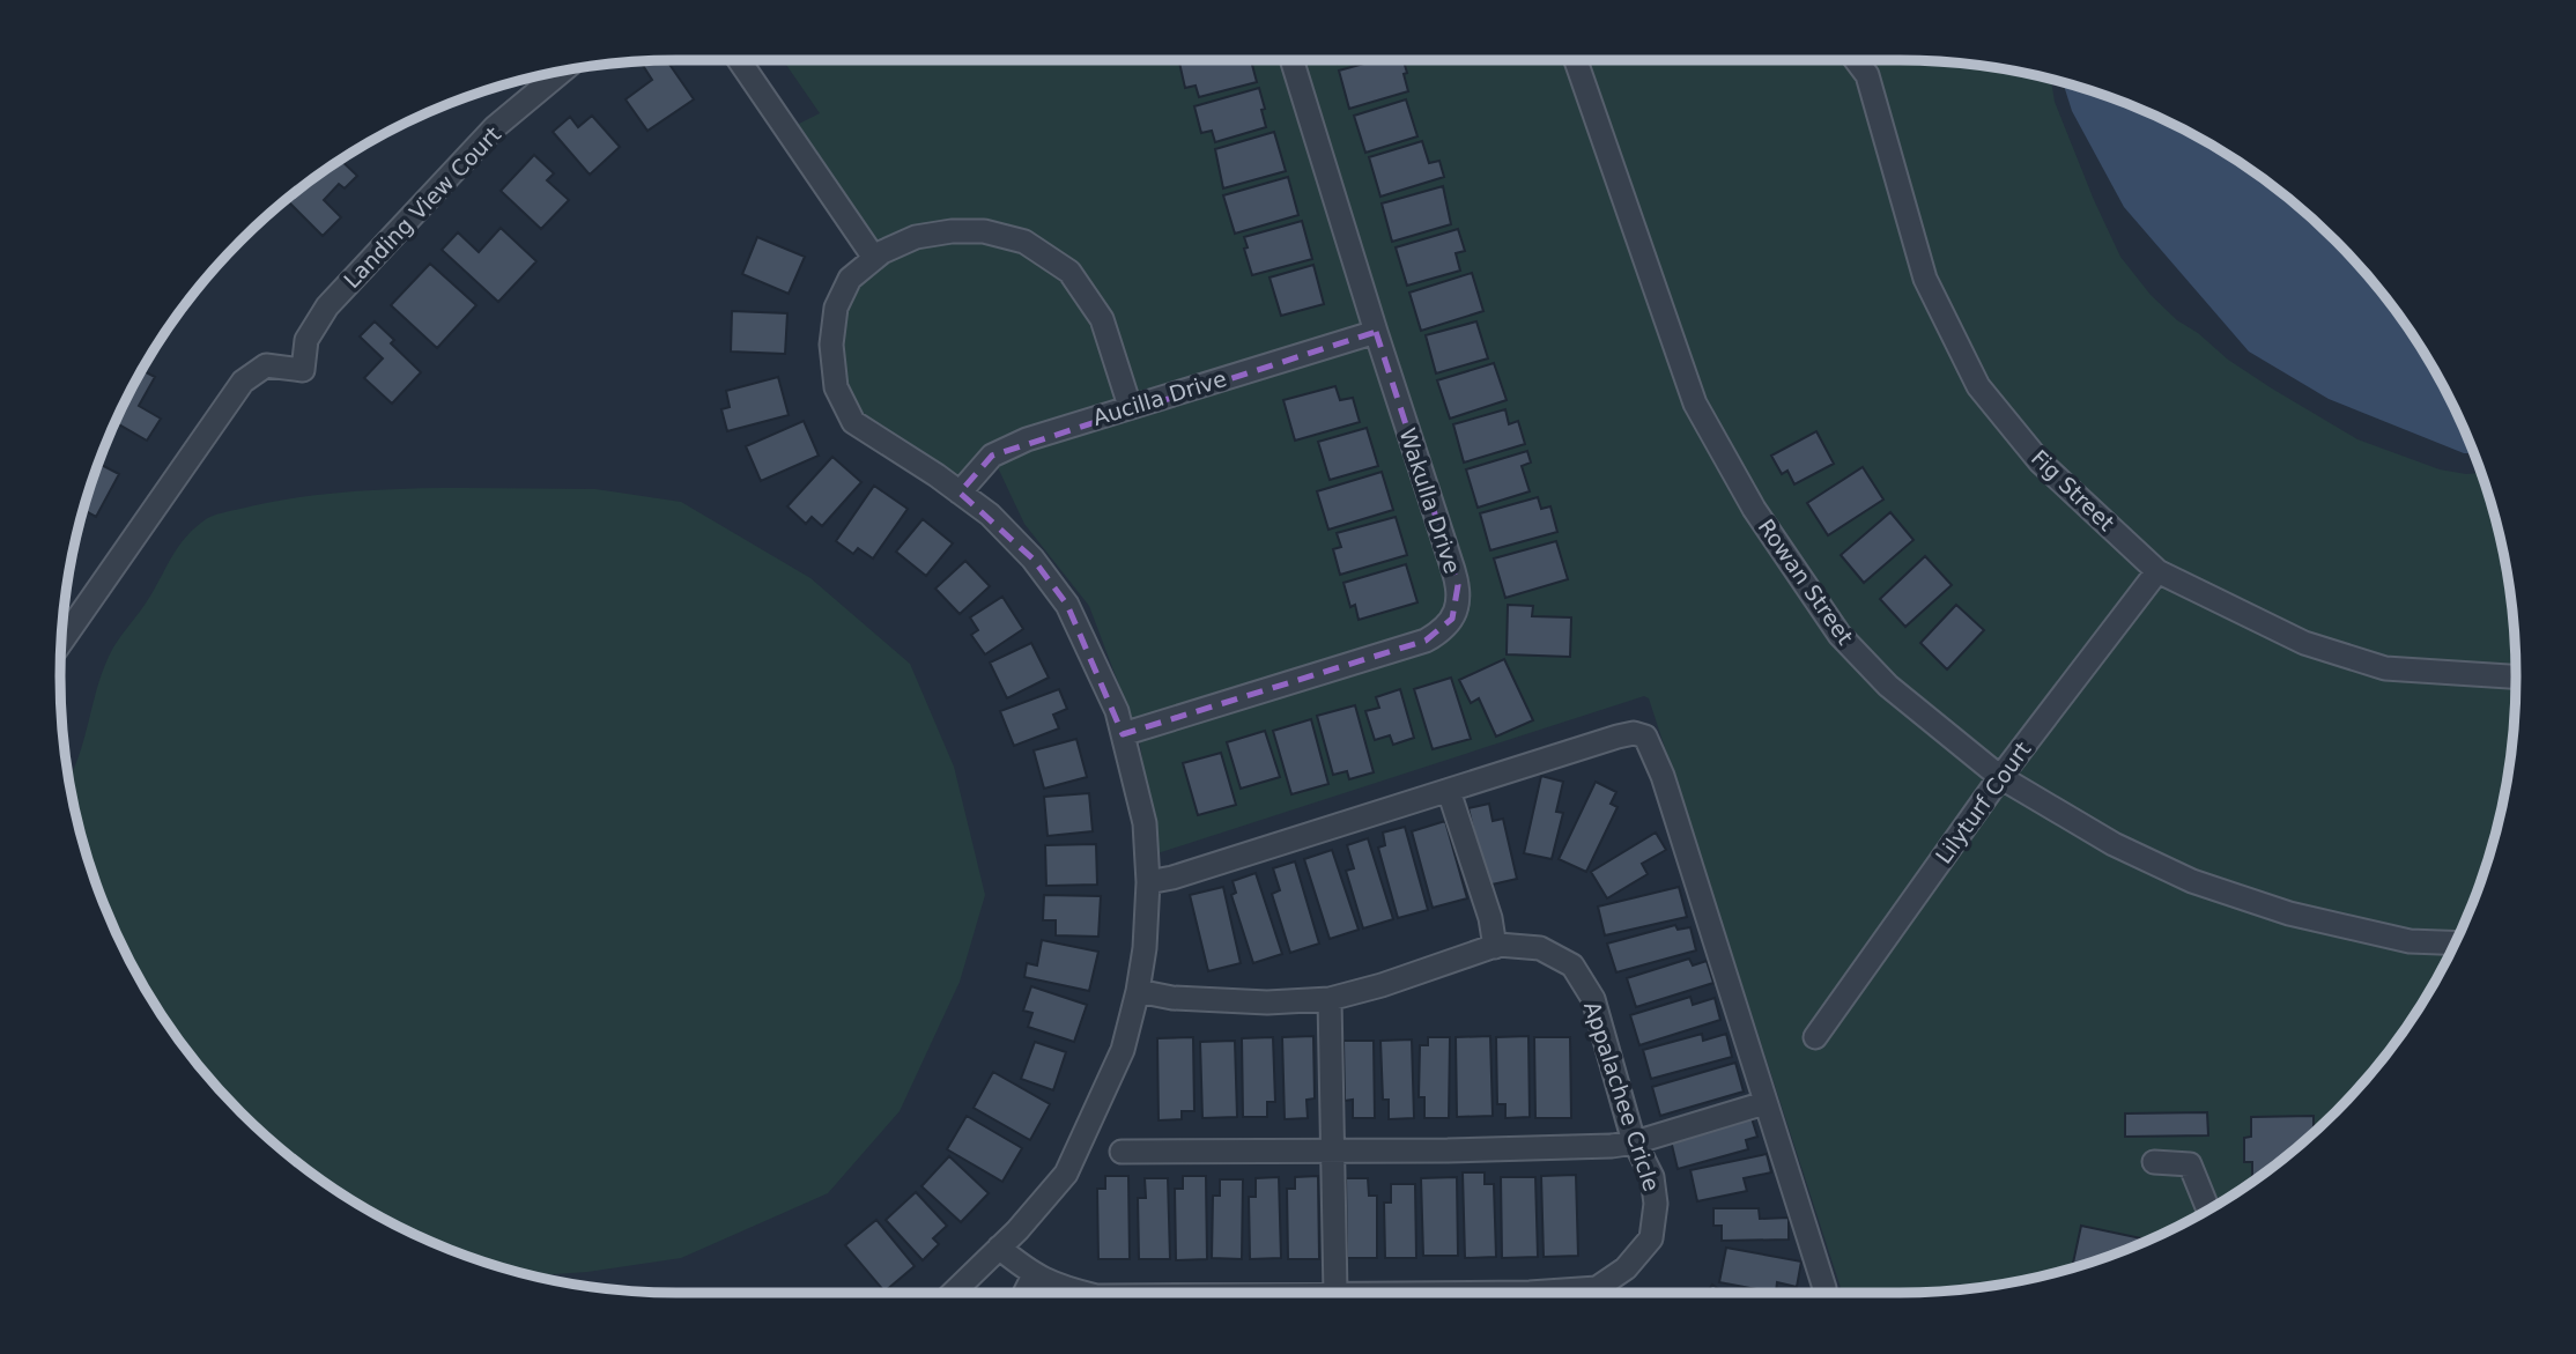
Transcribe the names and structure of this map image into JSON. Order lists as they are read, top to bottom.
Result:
{
  "streets": {
    "street": [
      "Landing View Court",
      "Aucilla Drive",
      "Fig Street",
      "Wakulla Drive",
      "Rowan Street",
      "Lilyturf Court",
      "Appalachee Cricle"
    ]
  },
  "crossings": [
    ["Aucilla Drive", "Wakulla Drive"],
    ["Fig Street", "Lilyturf Court"],
    ["Rowan Street", "Lilyturf Court"]
  ]
}
